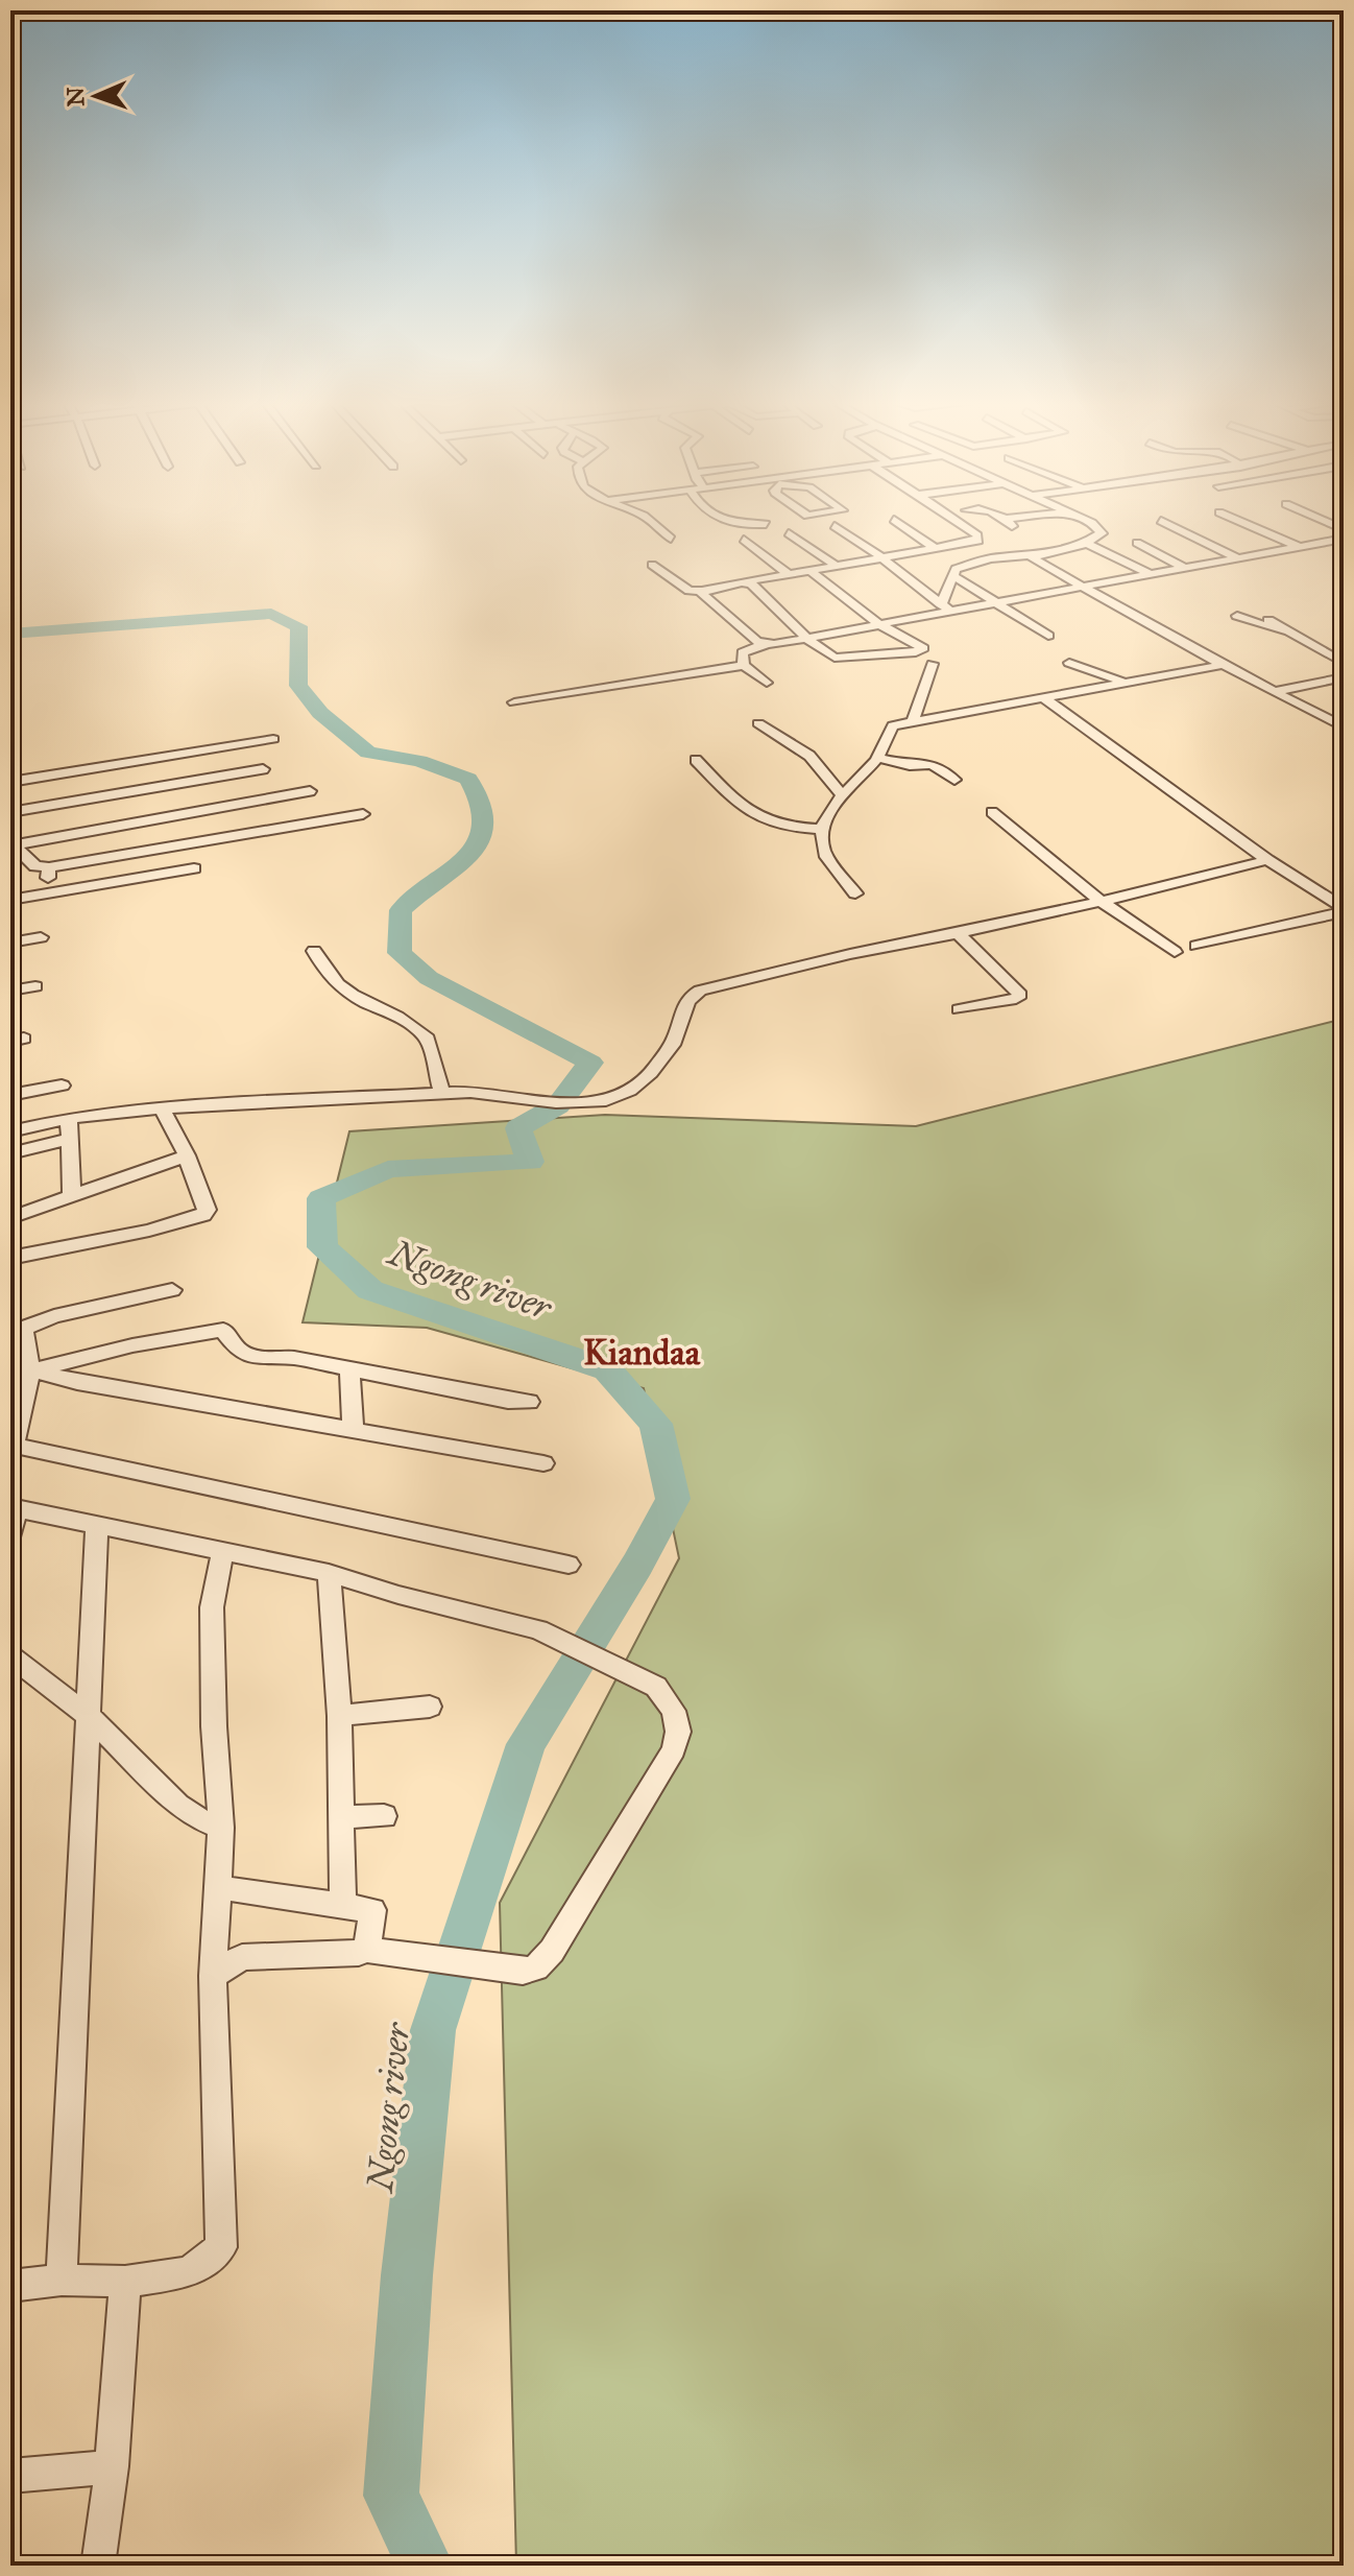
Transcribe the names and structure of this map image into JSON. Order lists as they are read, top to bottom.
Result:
{
  "districts": ["Kiandaa"],
  "water": ["Ngong river"],
  "north": "left"
}
